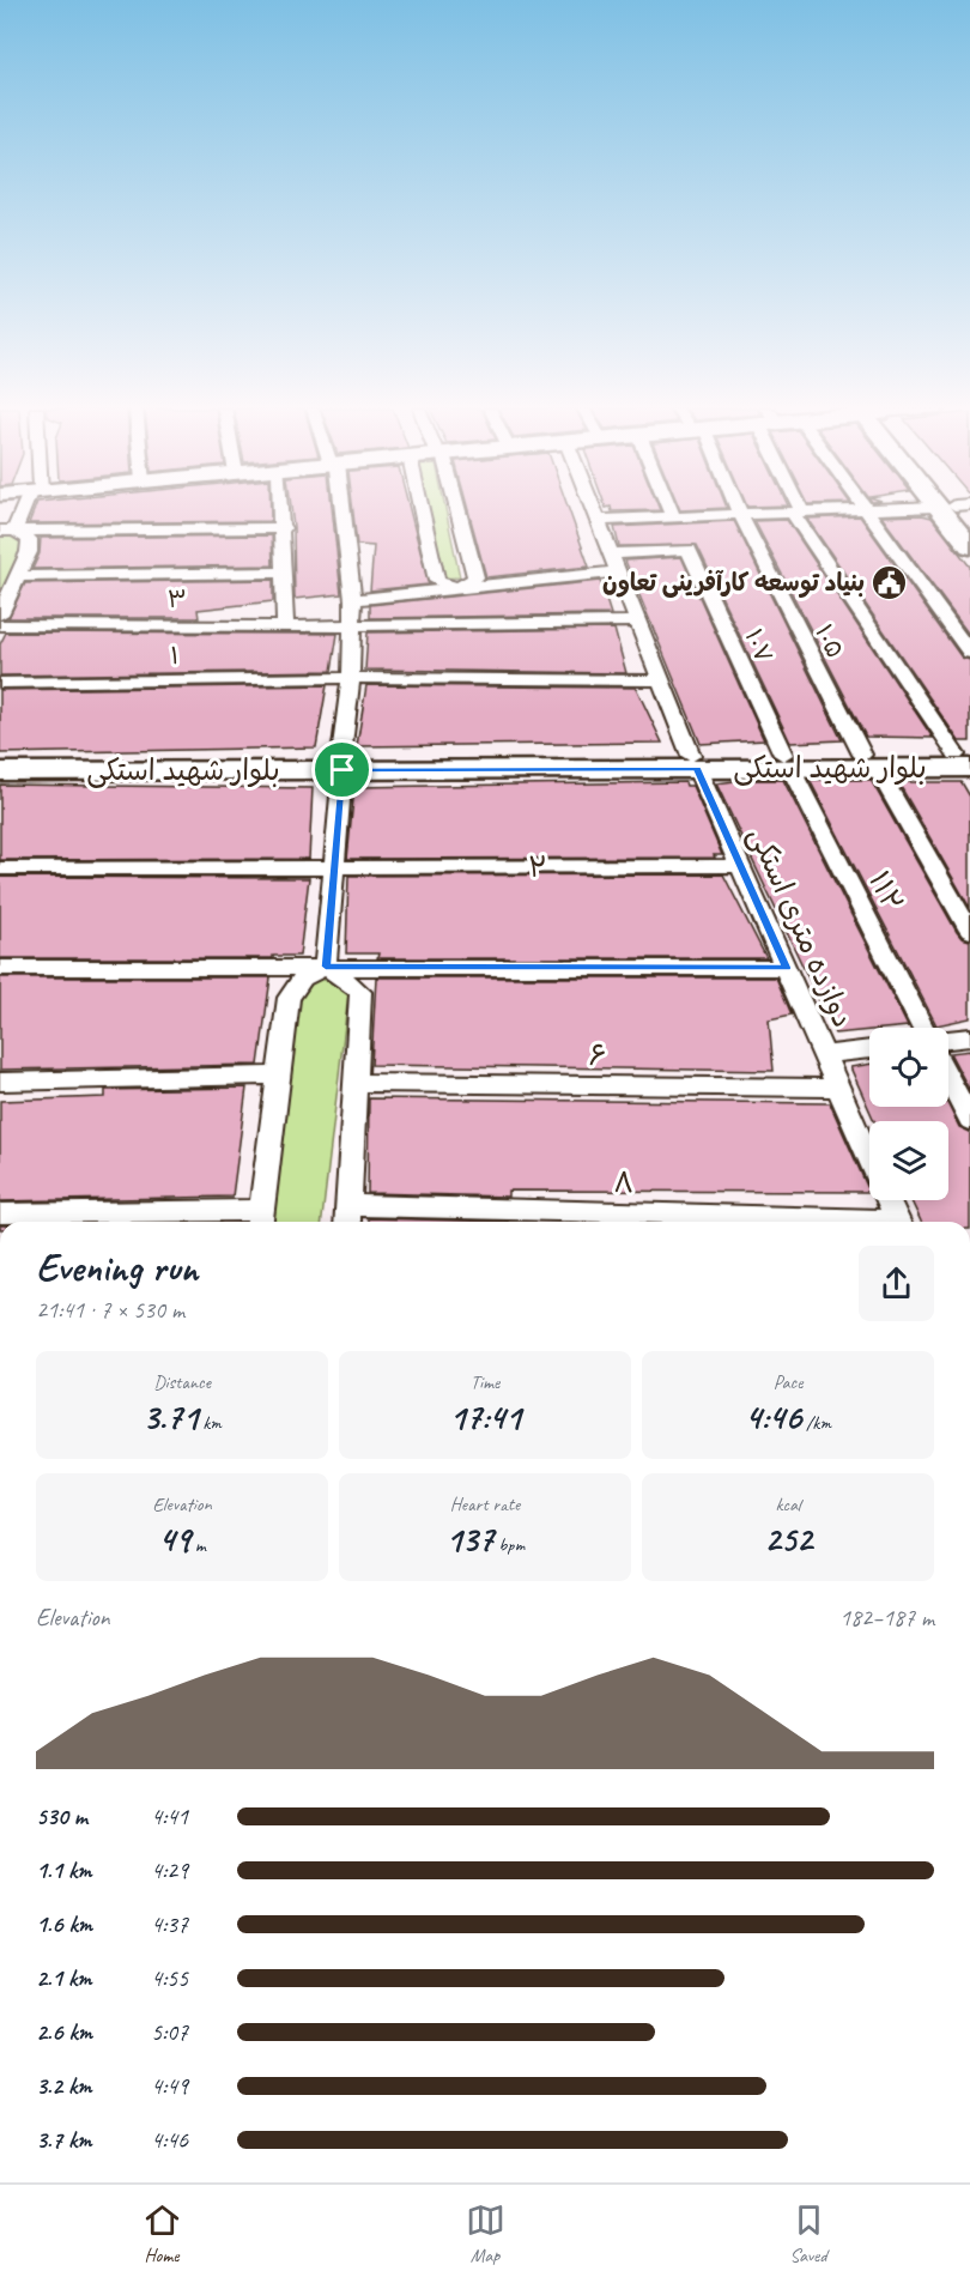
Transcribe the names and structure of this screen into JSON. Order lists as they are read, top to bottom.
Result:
{
  "streets": {
    "main road": ["بلوار شهید استکی"],
    "street": [
      "۳",
      "۱۰۵",
      "۱۰۷",
      "۱",
      "۲",
      "۱۱۲",
      "دوازده متری استکی",
      "۶",
      "۸"
    ]
  },
  "crossings": [
    ["۳", "دوازده متری استکی"],
    ["۱۰۵", "بلوار شهید استکی"],
    ["۱۰۷", "بلوار شهید استکی"],
    ["۱۰۷", "۱۱۲"],
    ["۱۰۷", "دوازده متری استکی"],
    ["بلوار شهید استکی", "۱۱۲"],
    ["بلوار شهید استکی", "دوازده متری استکی"],
    ["۲", "دوازده متری استکی"],
    ["دوازده متری استکی", "۶"]
  ],
  "places": {
    "public building": ["بنیاد توسعه کارآفرینی تعاون"]
  },
  "page": {
    "heading": ["Evening run", "21:41 · 7 × 530 m"],
    "stats": [
      ["Distance", "3.71 km"],
      ["Time", "17:41"],
      ["Pace", "4:46 /km"],
      ["Elevation", "49 m"],
      ["Heart rate", "137 bpm"],
      ["kcal", "252"]
    ],
    "chart": ["Elevation", "182–187 m"],
    "list": [
      {
        "name": "530 m",
        "note": "4:41"
      },
      {
        "name": "1.1 km",
        "note": "4:29"
      },
      {
        "name": "1.6 km",
        "note": "4:37"
      },
      {
        "name": "2.1 km",
        "note": "4:55"
      },
      {
        "name": "2.6 km",
        "note": "5:07"
      },
      {
        "name": "3.2 km",
        "note": "4:49"
      },
      {
        "name": "3.7 km",
        "note": "4:46"
      }
    ],
    "tabs": ["Home", "Map", "Saved"]
  }
}
